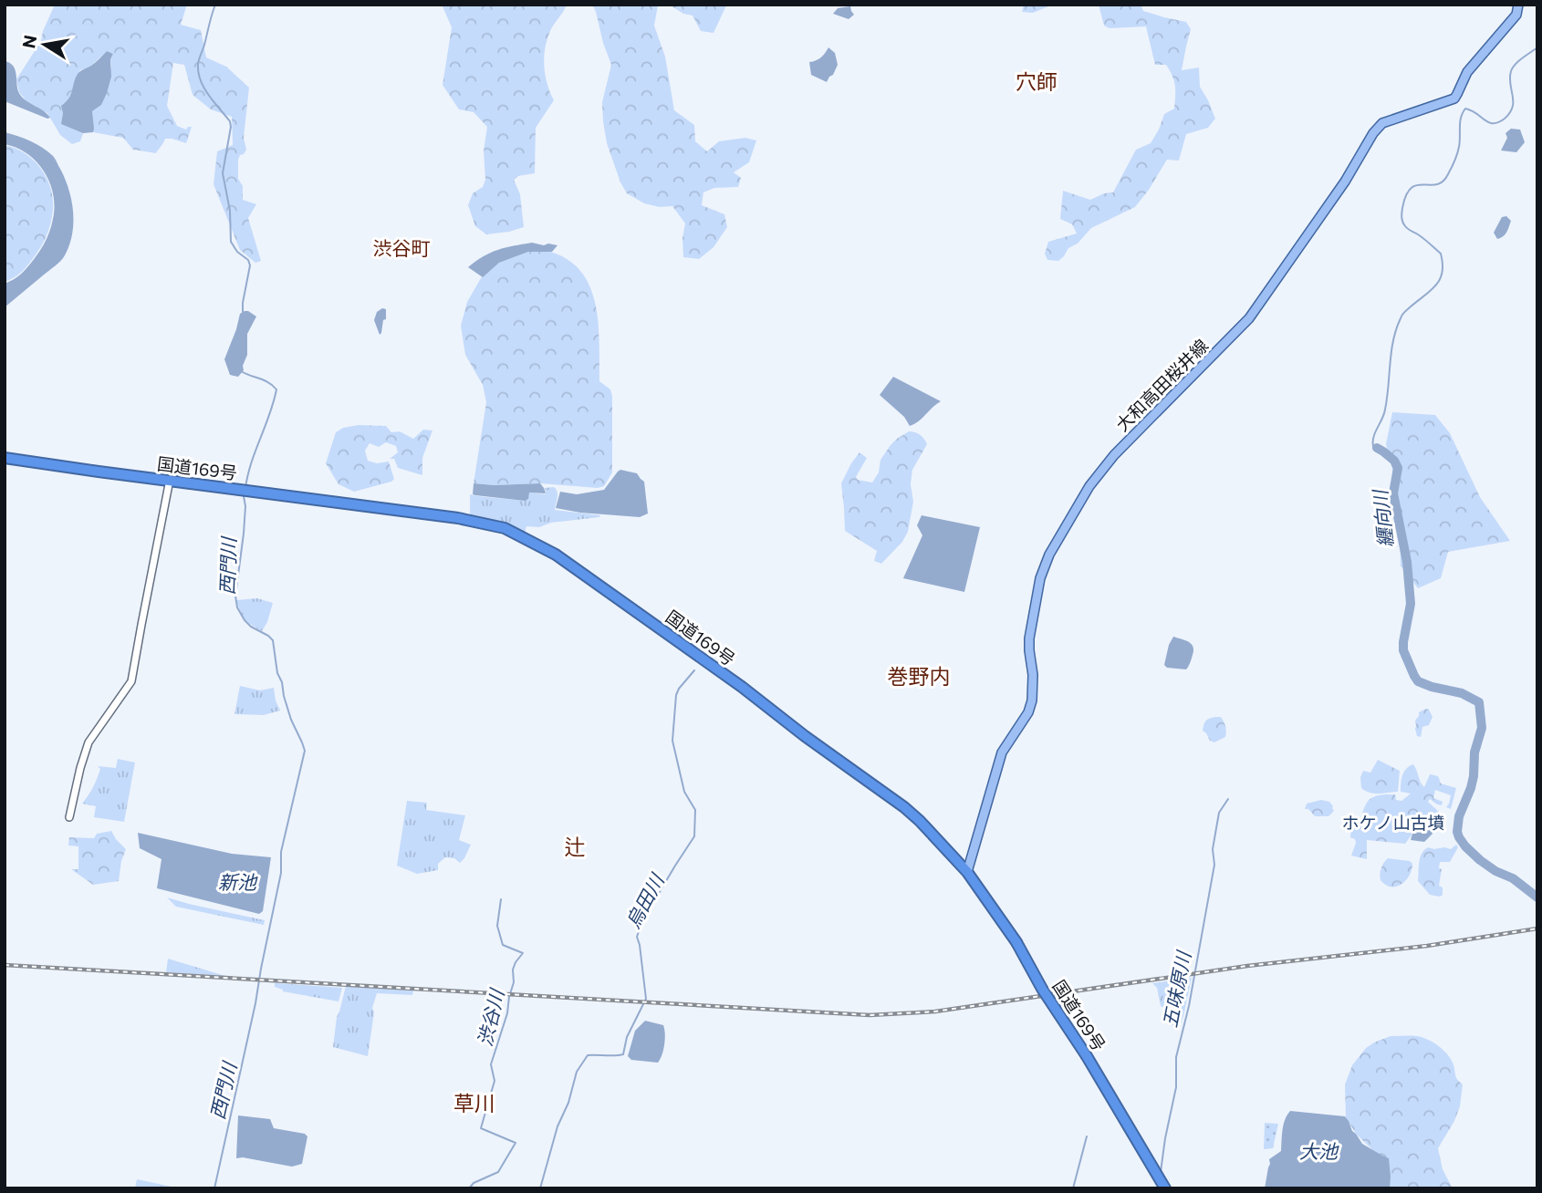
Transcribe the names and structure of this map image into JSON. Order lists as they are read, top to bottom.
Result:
{
  "streets": {
    "highway": ["国道169号"],
    "main road": ["大和高田桜井線"]
  },
  "crossings": [
    ["大和高田桜井線", "国道169号"]
  ],
  "districts": [
    "穴師",
    "渋谷町",
    "巻野内",
    "辻",
    "草川"
  ],
  "water": [
    "纒向川",
    "西門川",
    "新池",
    "烏田川",
    "五味原川",
    "渋谷川",
    "大池"
  ],
  "parks": ["ホケノ山古墳"],
  "north": "left"
}
